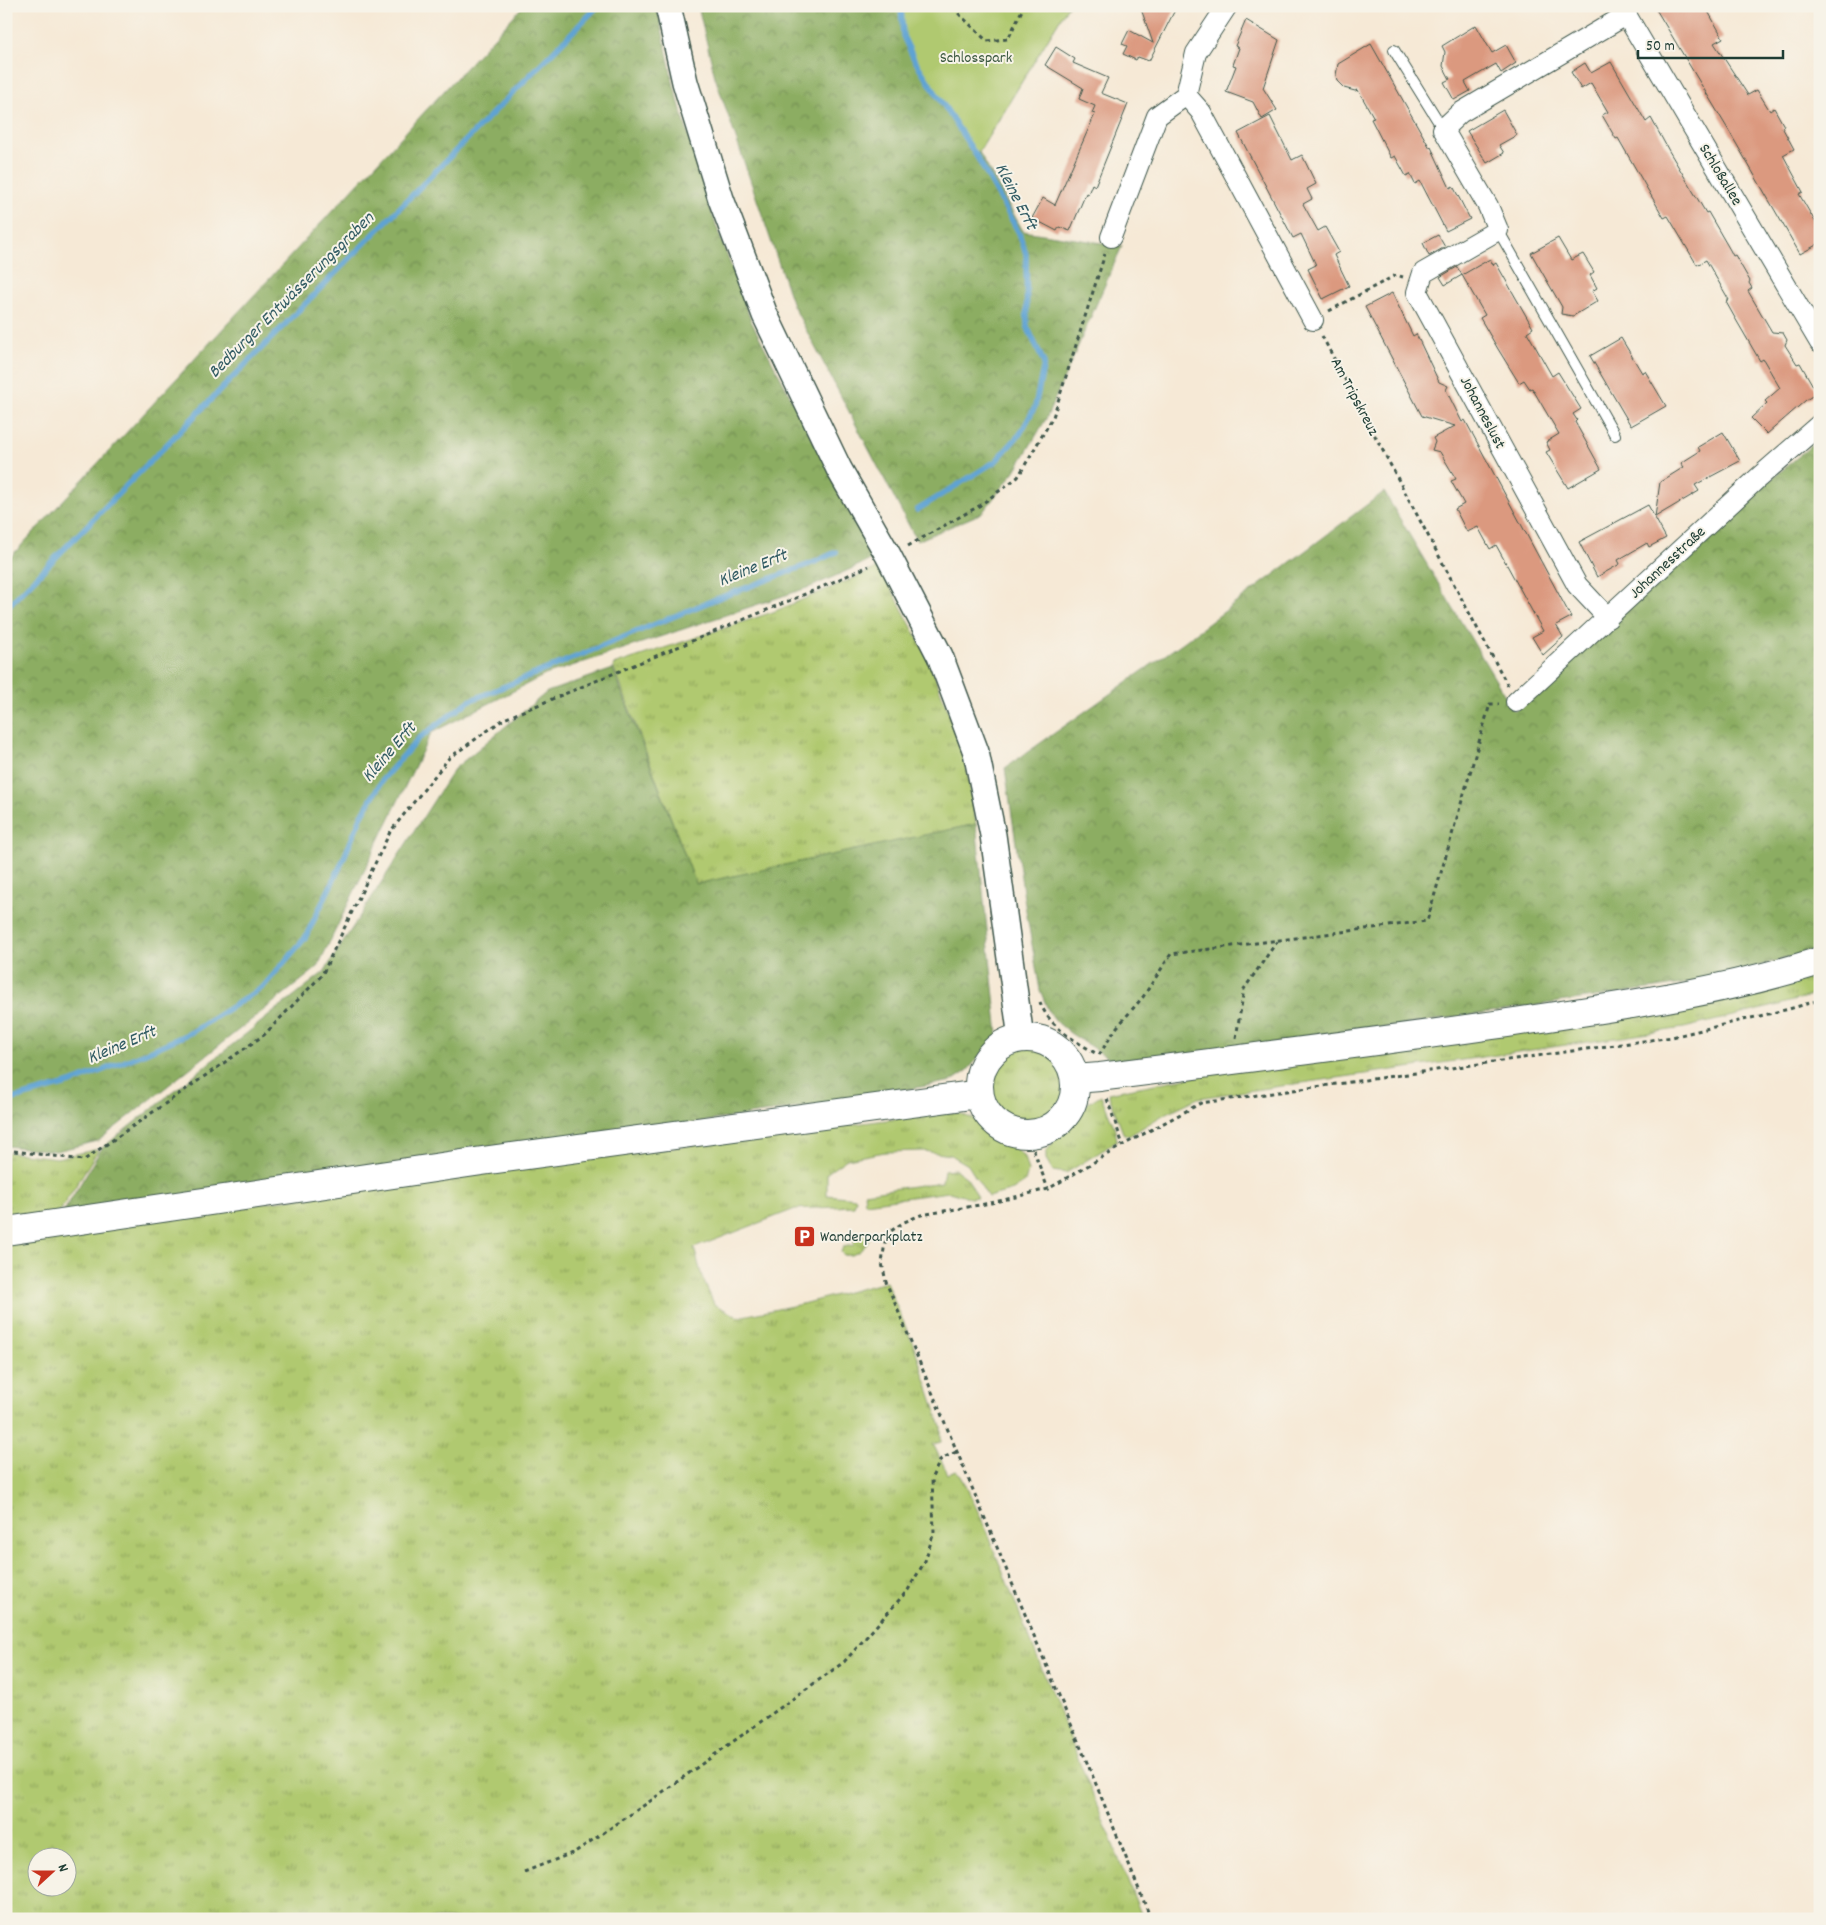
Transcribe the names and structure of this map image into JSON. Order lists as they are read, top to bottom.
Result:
{
  "streets": {
    "street": ["Schloßallee", "Johanneslust", "Johannesstraße"],
    "path": ["Am Tripskreuz"]
  },
  "crossings": [
    ["Am Tripskreuz", "Johannesstraße"],
    ["Johanneslust", "Johannesstraße"]
  ],
  "water": ["Kleine Erft", "Bedburger Entwässerungsgraben"],
  "parks": ["Schlosspark"],
  "places": {
    "parking": ["Wanderparkplatz"]
  },
  "scale_bar": "50 m",
  "north": "right"
}
